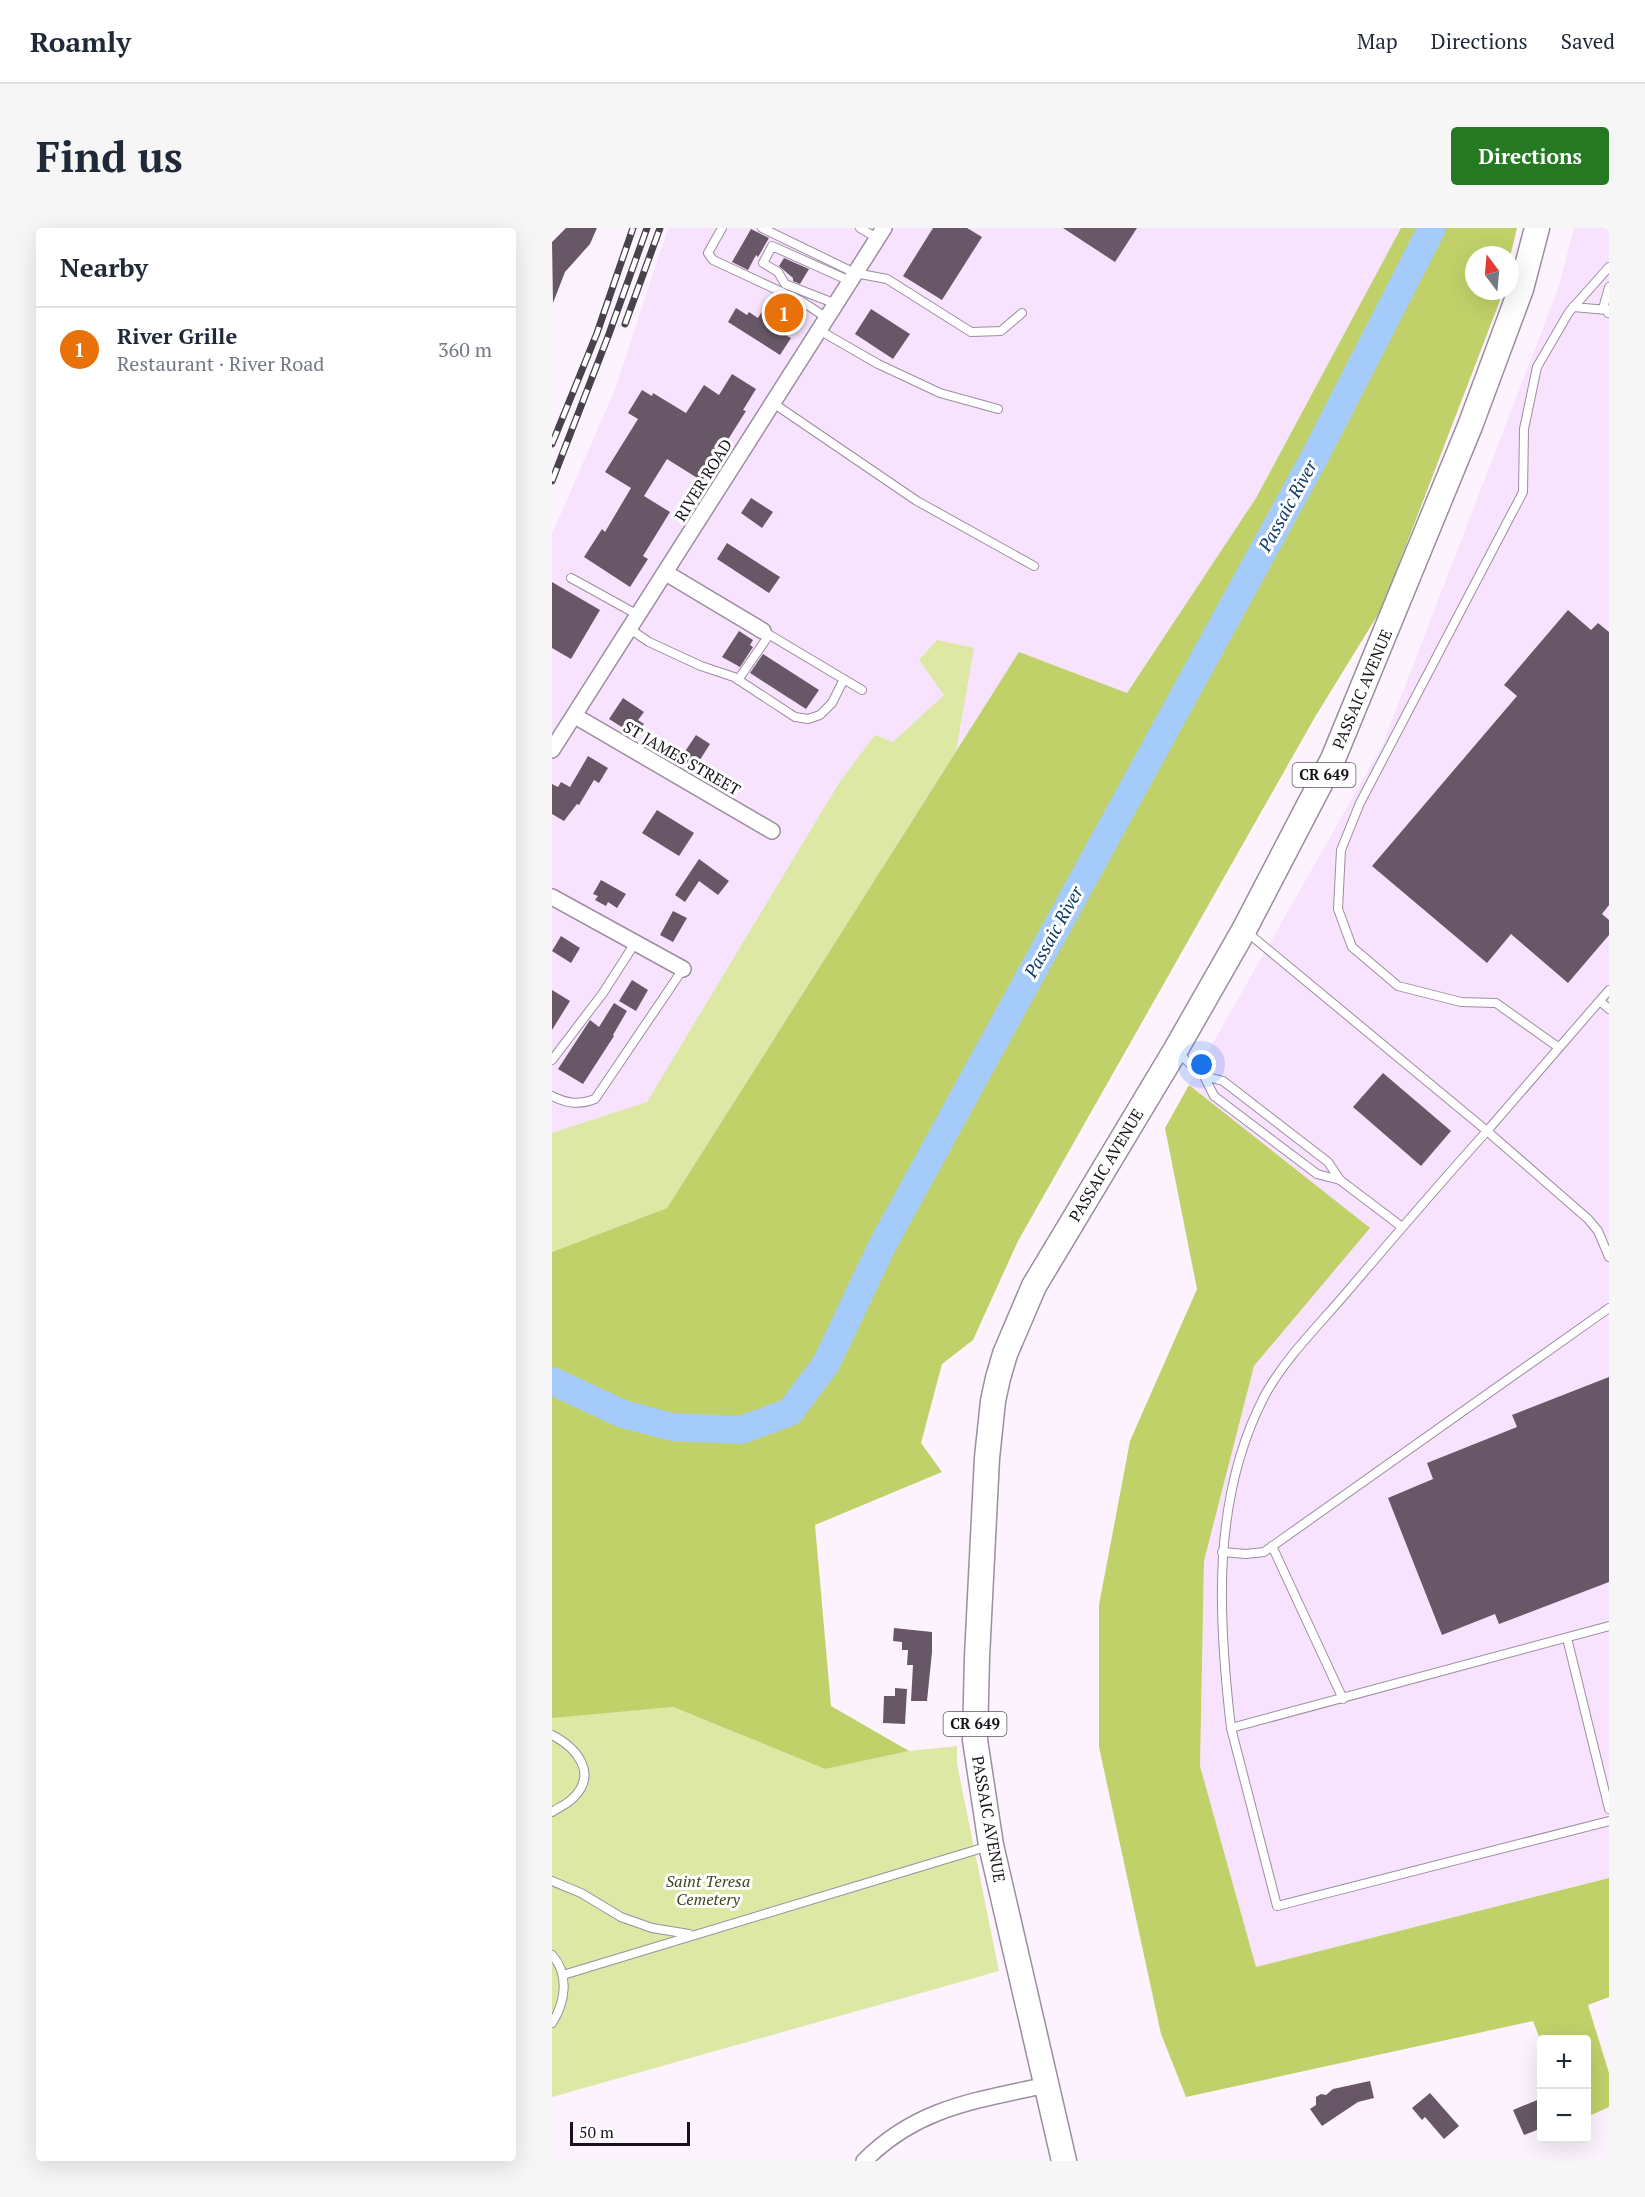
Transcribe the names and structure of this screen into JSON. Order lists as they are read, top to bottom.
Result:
{
  "streets": {
    "main road": ["PASSAIC AVENUE", "CR 649"],
    "street": ["RIVER ROAD", "ST JAMES STREET"]
  },
  "crossings": [
    ["RIVER ROAD", "ST JAMES STREET"]
  ],
  "water": ["Passaic River"],
  "parks": ["Saint Teresa Cemetery"],
  "scale_bar": "50 m",
  "north": "top",
  "page": {
    "header": "Roamly",
    "nav": ["Map", "Directions", "Saved"],
    "buttons": "Directions",
    "title": "Find us",
    "heading": "Nearby",
    "pins": "1",
    "list": [
      {
        "mark": "1",
        "name": "River Grille",
        "note": "Restaurant · River Road",
        "value": "360 m"
      }
    ],
    "map_buttons": ["+", "−"],
    "scale": "50 m"
  }
}
